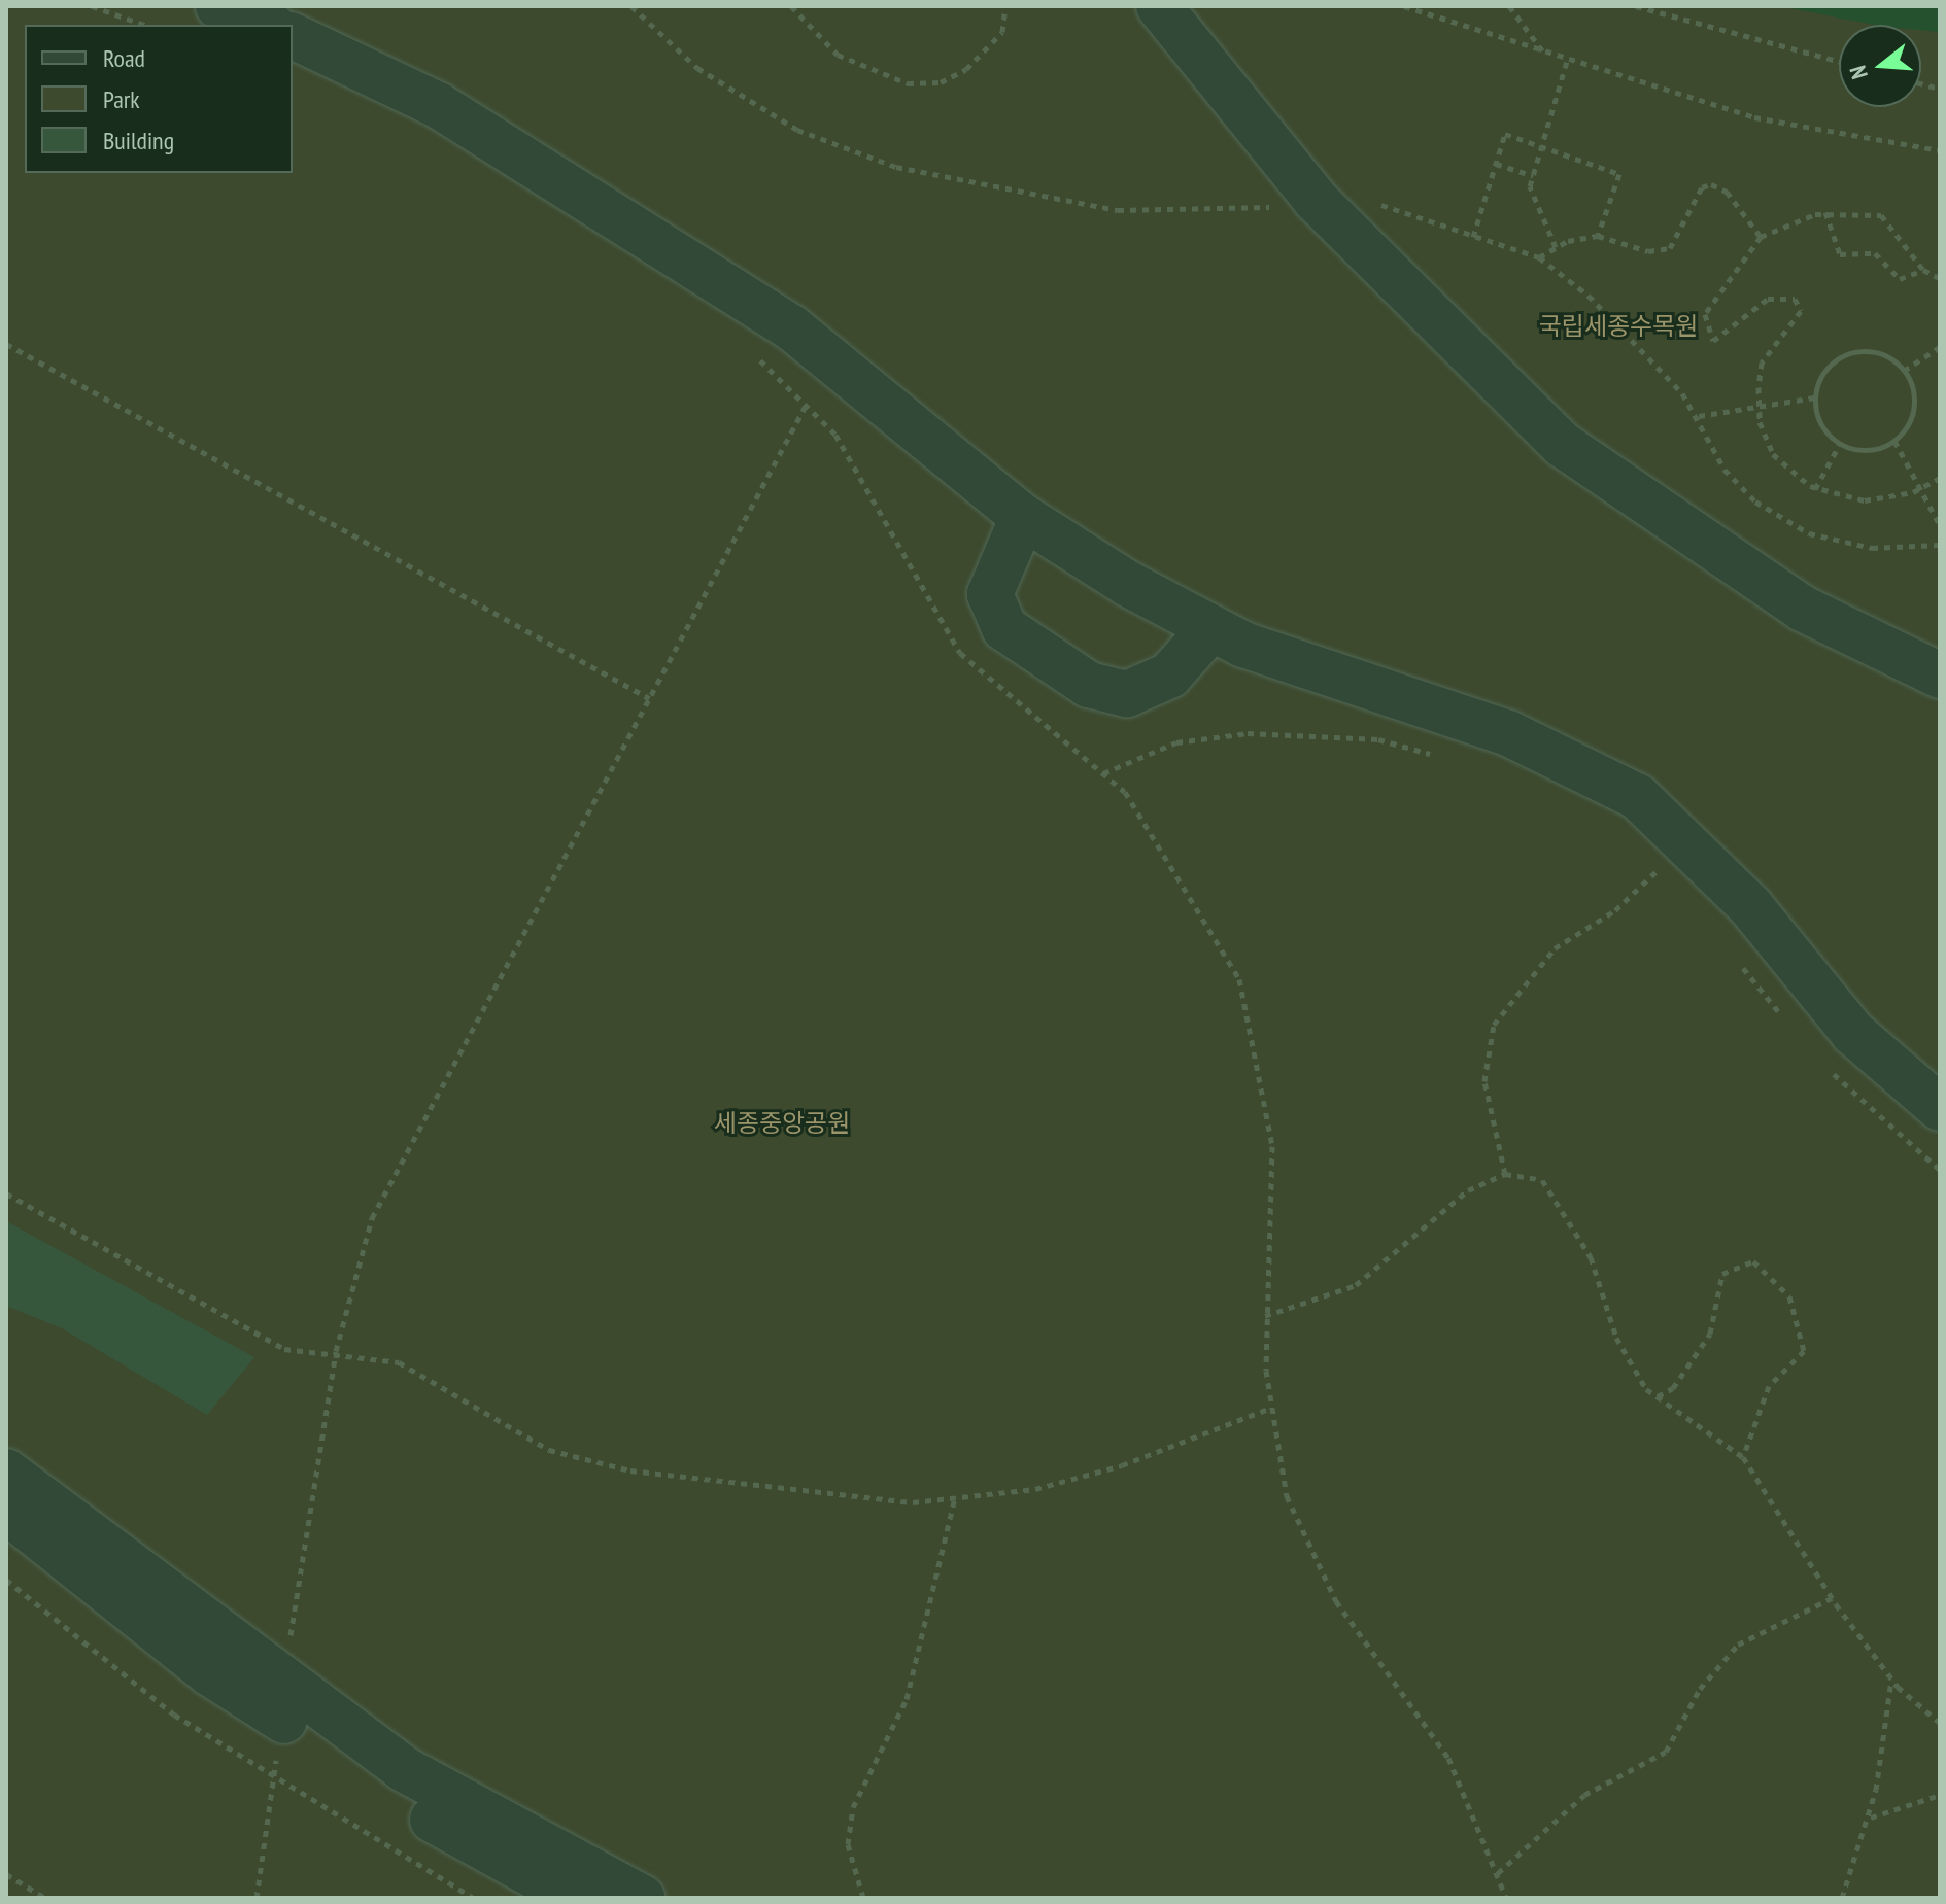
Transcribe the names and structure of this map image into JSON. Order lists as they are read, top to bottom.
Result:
{
  "parks": ["국립세종수목원", "세종중앙공원"],
  "legend": ["Road", "Park", "Building"],
  "north": "left"
}
